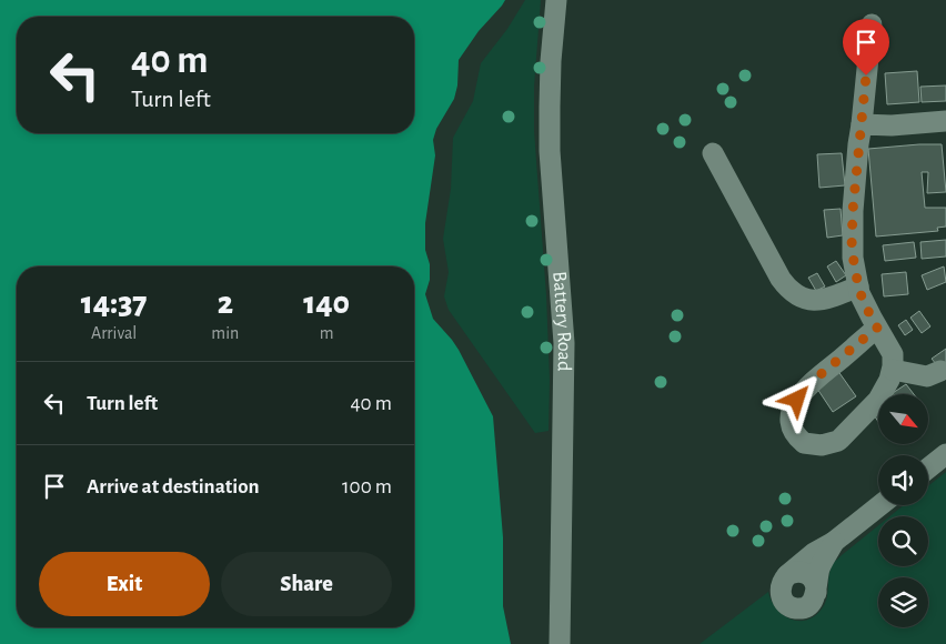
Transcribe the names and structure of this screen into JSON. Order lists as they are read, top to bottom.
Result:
{
  "streets": {
    "street": ["Battery Road"]
  },
  "north": "bottom right",
  "page": {
    "turn": ["40 m", "Turn left"],
    "eta": [
      "14:37",
      "Arrival",
      "2",
      "min",
      "140",
      "m"
    ],
    "list": [
      {
        "name": "Turn left",
        "value": "40 m"
      },
      {
        "name": "Arrive at destination",
        "value": "100 m"
      }
    ],
    "buttons": ["Exit", "Share"]
  }
}
